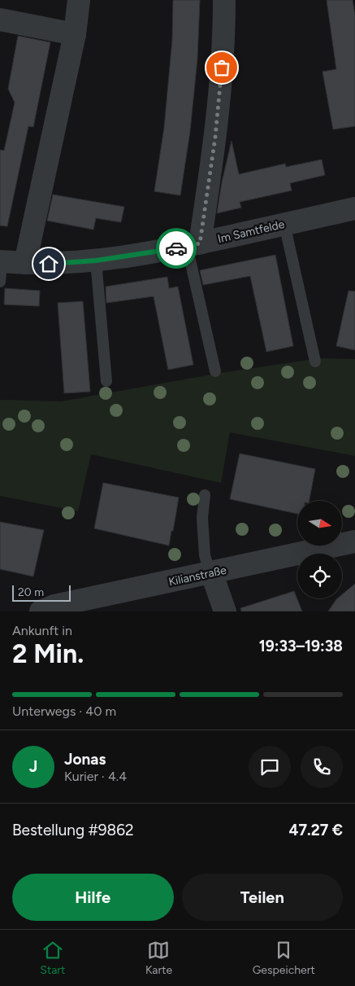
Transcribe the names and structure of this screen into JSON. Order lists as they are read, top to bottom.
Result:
{
  "streets": {
    "street": ["Im Samtfelde", "Kilianstraße"]
  },
  "scale_bar": "20 m",
  "north": "right",
  "page": {
    "scale": "20 m",
    "heading": ["2 Min.", "Ankunft in", "19:33–19:38"],
    "panel": [
      "Jonas",
      "Kurier · 4.4",
      "Bestellung #9862",
      "47.27 €"
    ],
    "bar": "Unterwegs · 40 m",
    "round": "J",
    "buttons": ["Hilfe", "Teilen"],
    "tabs": ["Start", "Karte", "Gespeichert"]
  }
}
